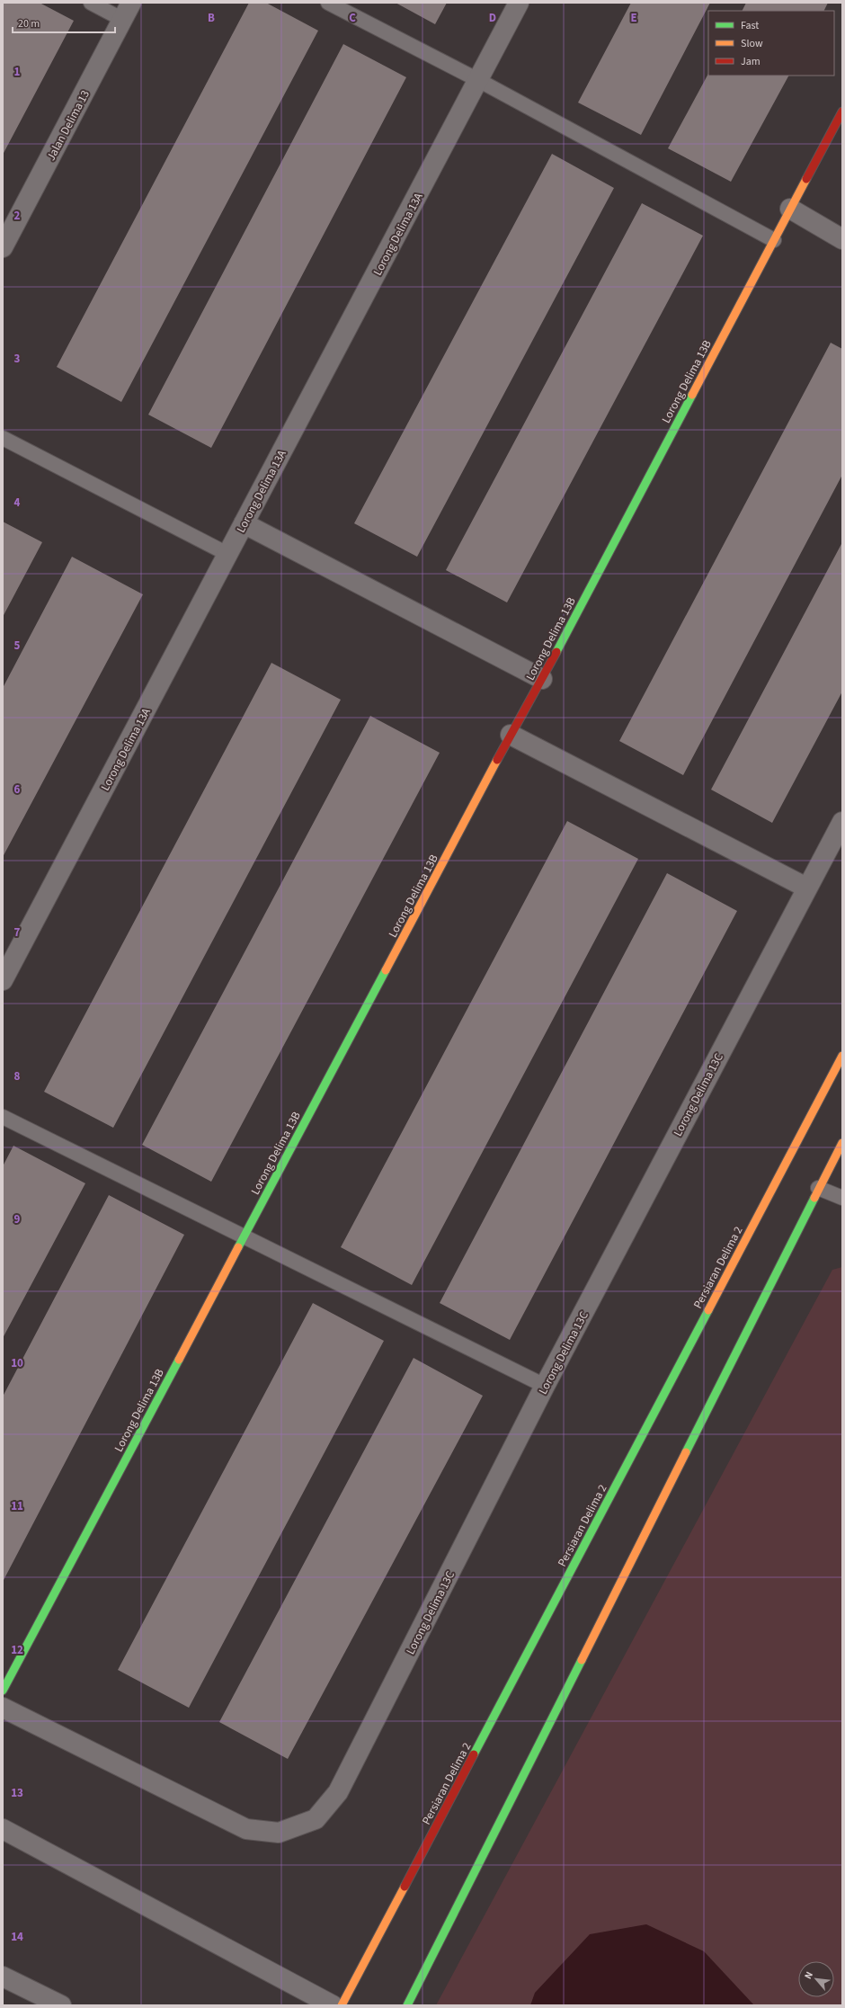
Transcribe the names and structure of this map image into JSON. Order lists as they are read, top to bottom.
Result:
{
  "streets": {
    "street": [
      "Jalan Delima 13",
      "Lorong Delima 13A",
      "Lorong Delima 13B",
      "Lorong Delima 13C",
      "Persiaran Delima 2"
    ]
  },
  "legend": ["Fast", "Slow", "Jam"],
  "scale_bar": "20 m",
  "north": "top left",
  "grid": {
    "columns": [
      "B",
      "C",
      "D",
      "E"
    ],
    "rows": [
      "1",
      "2",
      "3",
      "4",
      "5",
      "6",
      "7",
      "8",
      "9",
      "10",
      "11",
      "12",
      "13",
      "14"
    ]
  }
}
